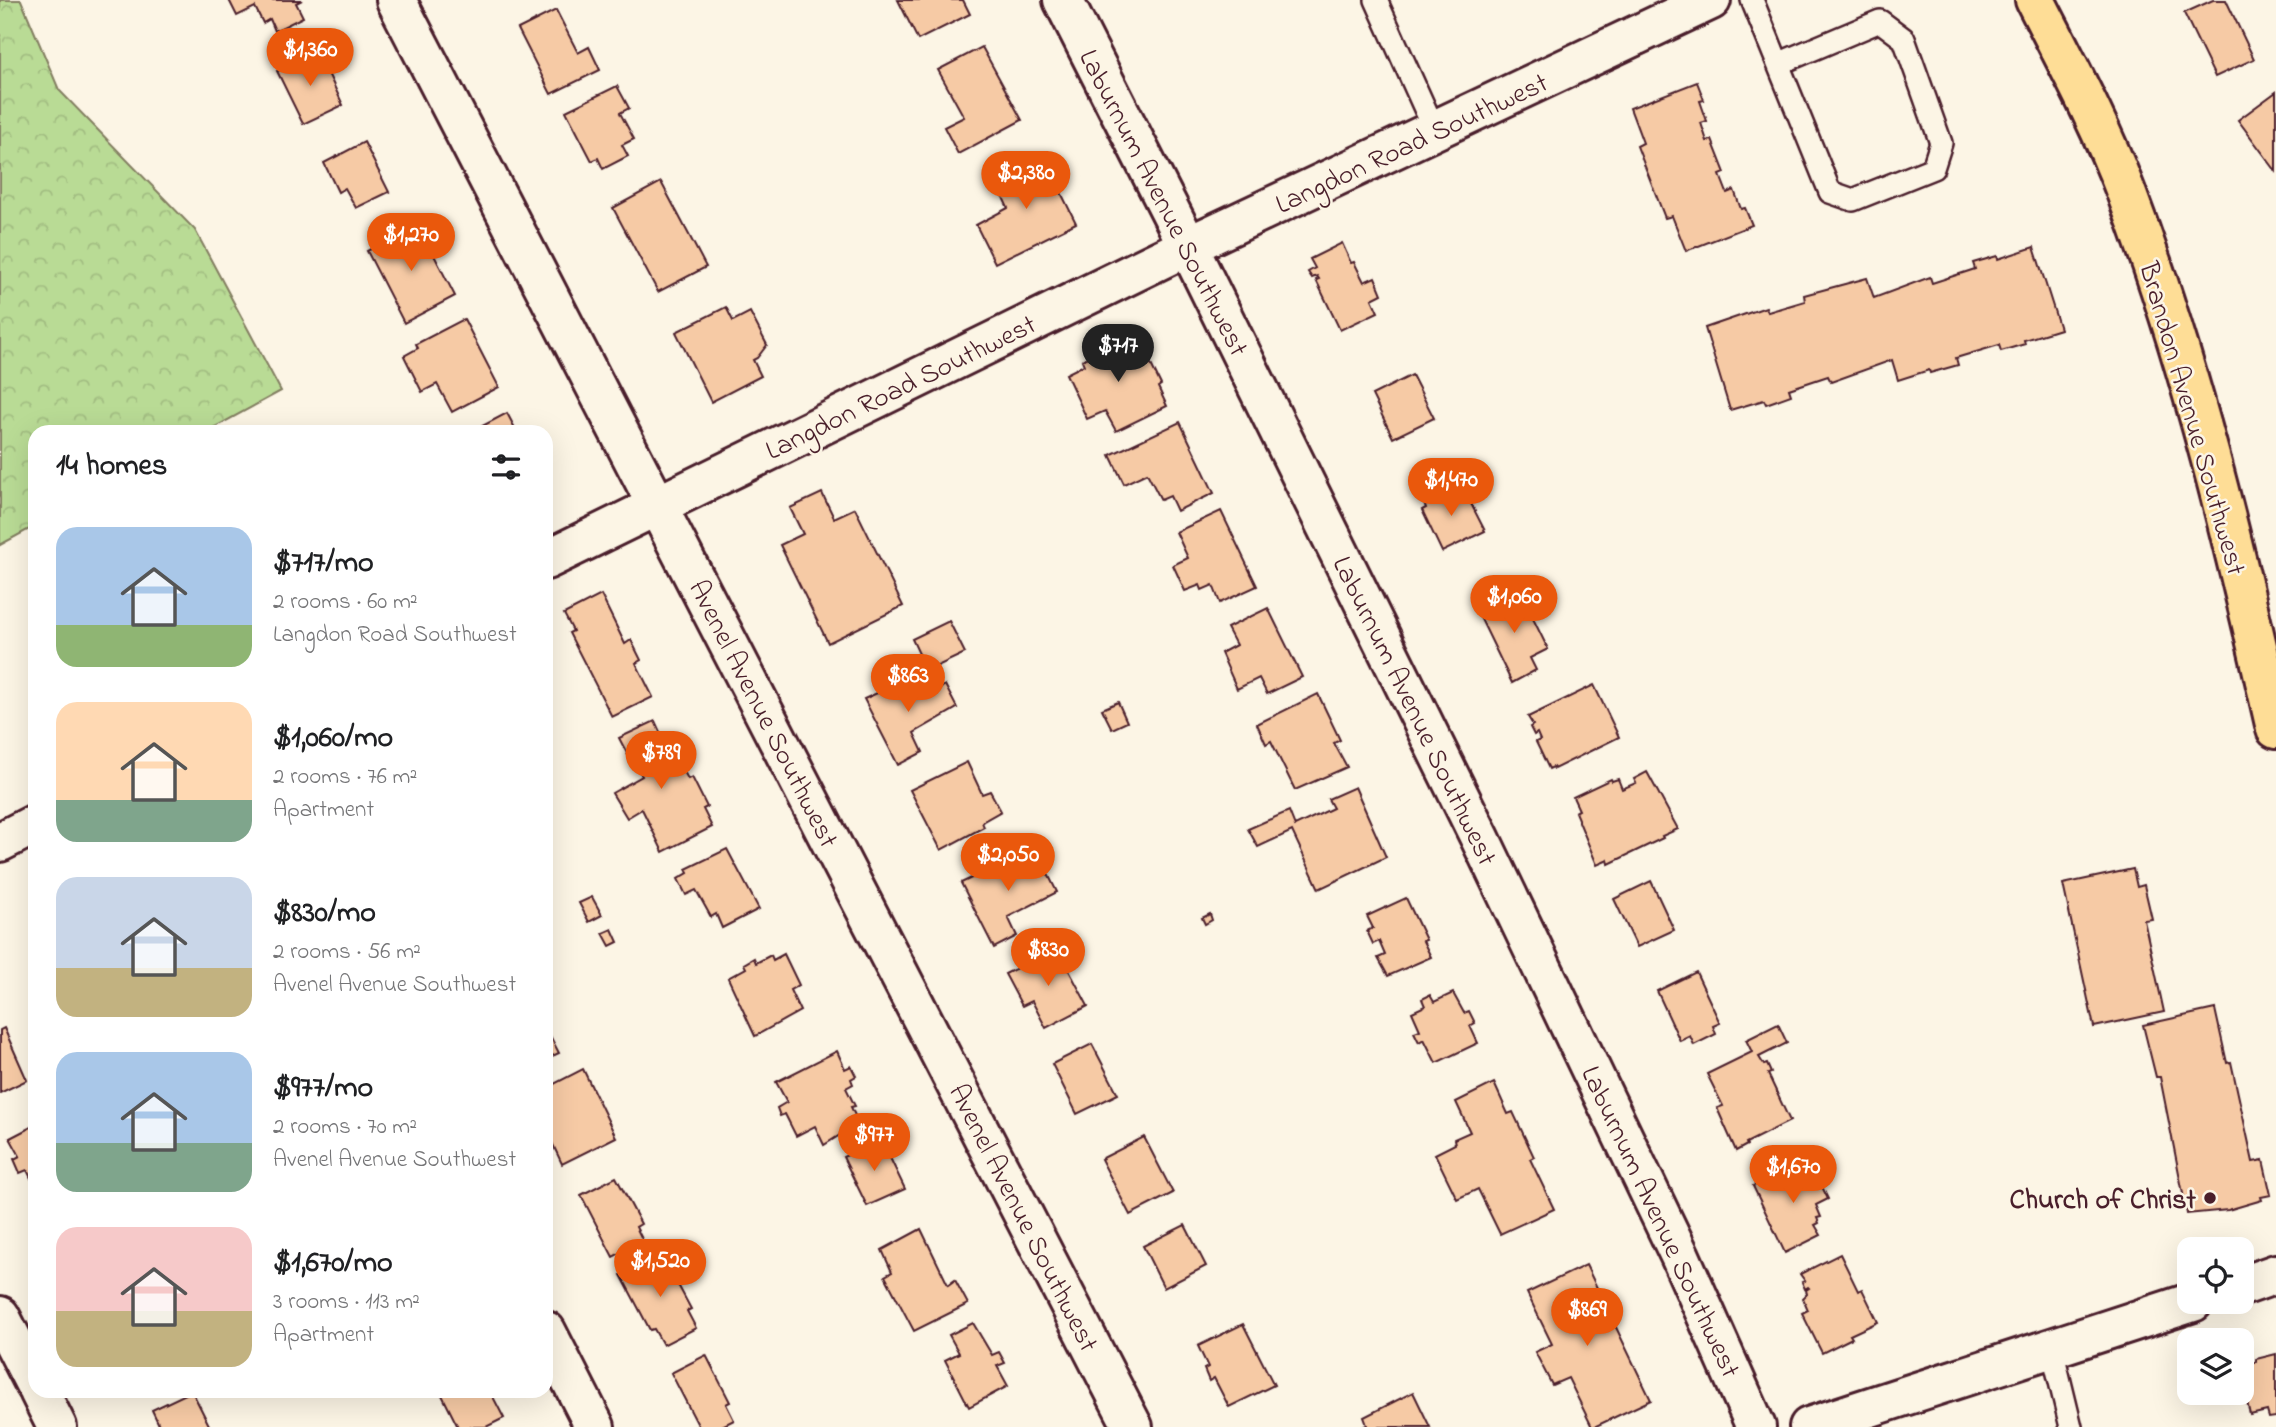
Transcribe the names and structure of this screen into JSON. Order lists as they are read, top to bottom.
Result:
{
  "streets": {
    "main road": ["Brandon Avenue Southwest"],
    "street": ["Langdon Road Southwest", "Laburnum Avenue Southwest", "Avenel Avenue Southwest"]
  },
  "crossings": [
    ["Langdon Road Southwest", "Laburnum Avenue Southwest"],
    ["Langdon Road Southwest", "Avenel Avenue Southwest"]
  ],
  "places": ["Church of Christ"],
  "page": {
    "price": [
      "$1,360",
      "$2,380",
      "$1,270",
      "$717",
      "$1,470",
      "$1,060",
      "$863",
      "$789",
      "$2,050",
      "$830",
      "$977",
      "$1,670",
      "$1,520",
      "$869"
    ],
    "heading": "14 homes",
    "list": [
      {
        "name": "$717/mo",
        "note": "2 rooms · 60 m² · Langdon Road Southwest"
      },
      {
        "name": "$1,060/mo",
        "note": "2 rooms · 76 m² · Apartment"
      },
      {
        "name": "$830/mo",
        "note": "2 rooms · 56 m² · Avenel Avenue Southwest"
      },
      {
        "name": "$977/mo",
        "note": "2 rooms · 70 m² · Avenel Avenue Southwest"
      },
      {
        "name": "$1,670/mo",
        "note": "3 rooms · 113 m² · Apartment"
      }
    ]
  }
}
